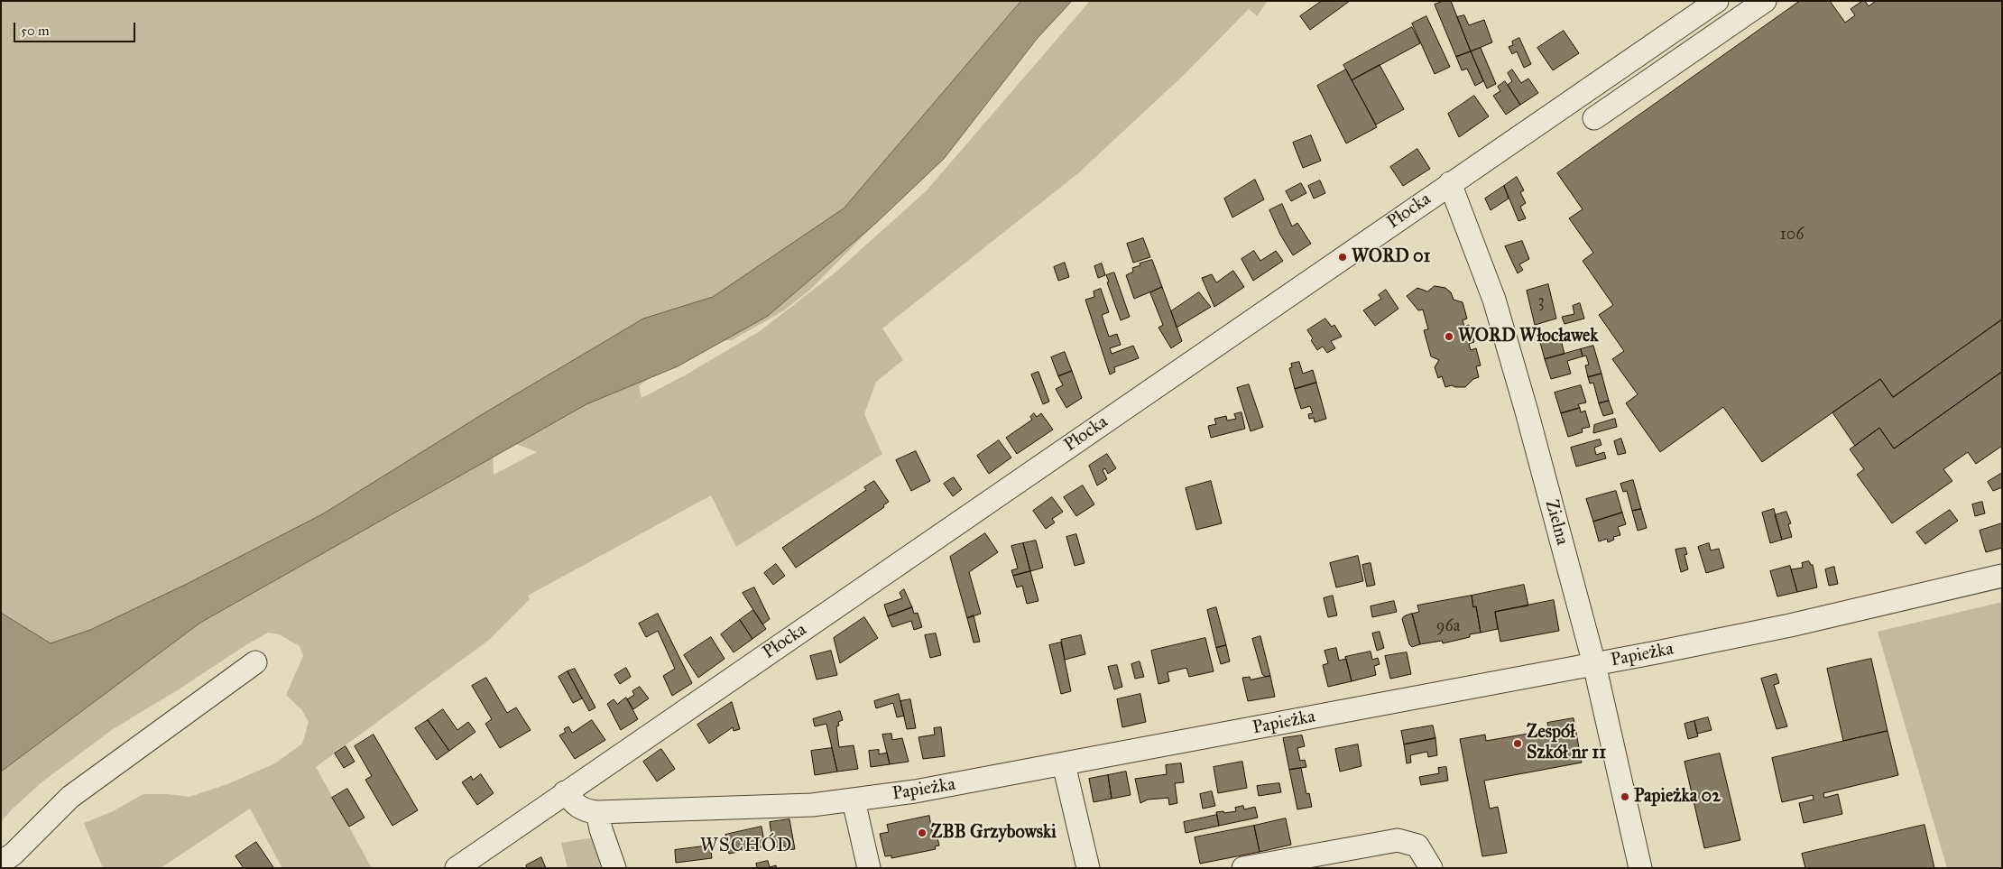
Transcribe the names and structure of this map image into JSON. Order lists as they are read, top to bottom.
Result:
{
  "streets": {
    "street": ["Płocka", "Zielna", "Papieżka"]
  },
  "crossings": [
    ["Płocka", "Zielna"],
    ["Płocka", "Papieżka"],
    ["Zielna", "Papieżka"]
  ],
  "districts": ["WSCHÓD"],
  "places": [
    "WORD 01",
    "WORD Włocławek",
    "Zespół Szkół nr 11",
    "Papieżka 02",
    "ZBB Grzybowski"
  ],
  "house_numbers": ["106", "3", "96a"],
  "scale_bar": "50 m"
}
